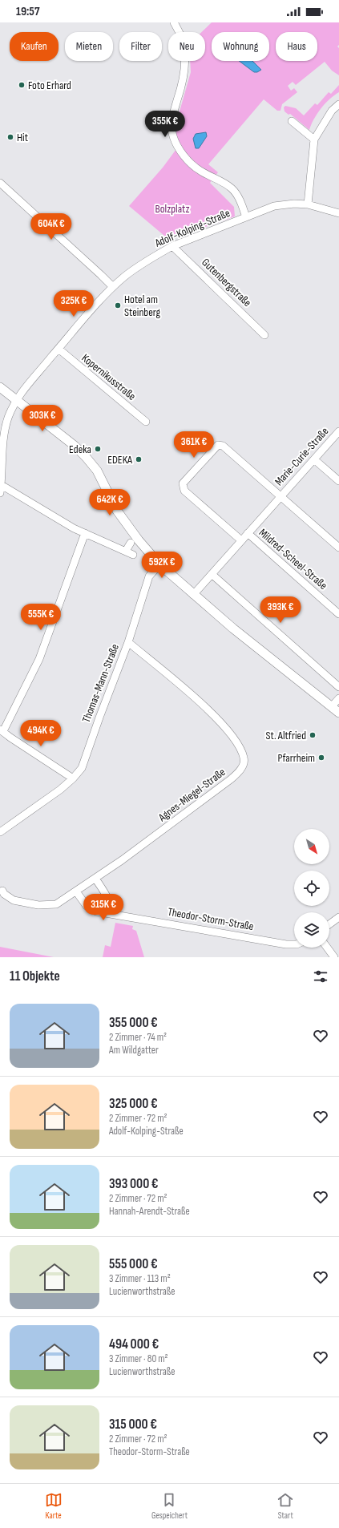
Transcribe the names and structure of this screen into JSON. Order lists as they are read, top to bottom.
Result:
{
  "streets": {
    "street": [
      "Adolf-Kolping-Straße",
      "Gutenbergstraße",
      "Kopernikusstraße",
      "Marie-Curie-Straße",
      "Mildred-Scheel-Straße",
      "Thomas-Mann-Straße",
      "Agnes-Miegel-Straße",
      "Theodor-Storm-Straße"
    ]
  },
  "crossings": [
    ["Adolf-Kolping-Straße", "Gutenbergstraße"],
    ["Adolf-Kolping-Straße", "Kopernikusstraße"],
    ["Marie-Curie-Straße", "Mildred-Scheel-Straße"],
    ["Thomas-Mann-Straße", "Agnes-Miegel-Straße"],
    ["Agnes-Miegel-Straße", "Theodor-Storm-Straße"]
  ],
  "parks": ["Bolzplatz"],
  "places": [
    "Foto Erhard",
    "Hit",
    "Hotel am Steinberg",
    "Edeka",
    "EDEKA",
    "St. Altfried",
    "Pfarrheim"
  ],
  "north": "bottom right",
  "page": {
    "status": "19:57",
    "chip": [
      "Kaufen",
      "Mieten",
      "Filter",
      "Neu",
      "Wohnung",
      "Haus"
    ],
    "price": [
      "355K €",
      "604K €",
      "325K €",
      "303K €",
      "361K €",
      "642K €",
      "592K €",
      "393K €",
      "555K €",
      "494K €",
      "315K €"
    ],
    "heading": "11 Objekte",
    "list": [
      {
        "name": "355 000 €",
        "note": "2 Zimmer · 74 m² · Am Wildgatter"
      },
      {
        "name": "325 000 €",
        "note": "2 Zimmer · 72 m² · Adolf-Kolping-Straße"
      },
      {
        "name": "393 000 €",
        "note": "2 Zimmer · 72 m² · Hannah-Arendt-Straße"
      },
      {
        "name": "555 000 €",
        "note": "3 Zimmer · 113 m² · Lucienworthstraße"
      },
      {
        "name": "494 000 €",
        "note": "3 Zimmer · 80 m² · Lucienworthstraße"
      },
      {
        "name": "315 000 €",
        "note": "2 Zimmer · 72 m² · Theodor-Storm-Straße"
      }
    ],
    "tabs": ["Karte", "Gespeichert", "Start"]
  }
}
